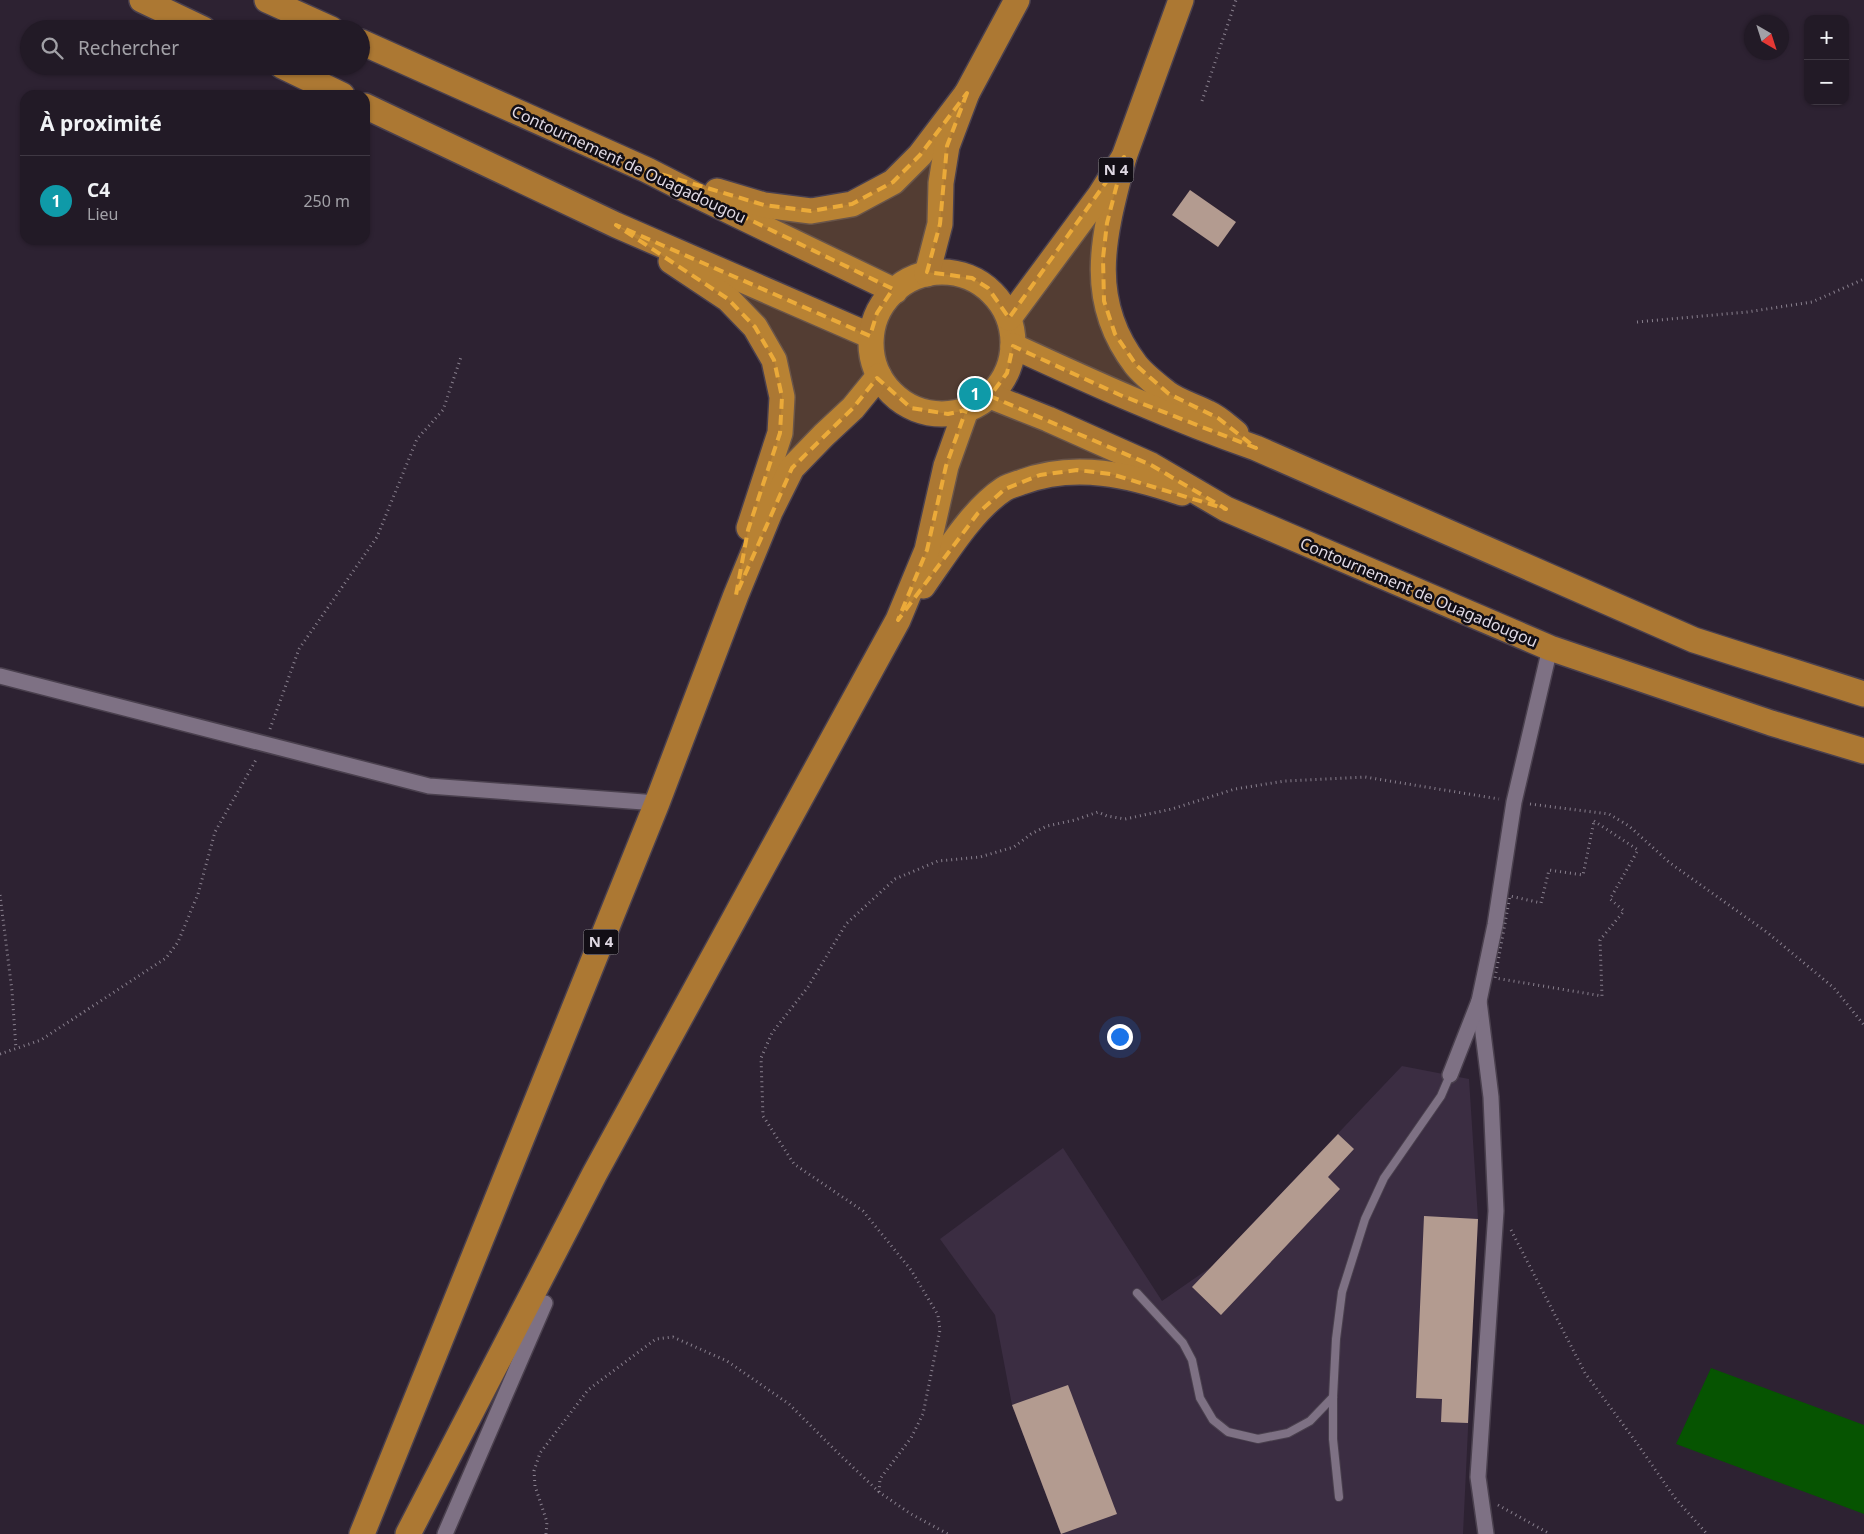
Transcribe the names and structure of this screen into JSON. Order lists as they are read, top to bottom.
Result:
{
  "streets": {
    "highway": ["Contournement de Ouagadougou", "N 4"]
  },
  "crossings": [
    ["Contournement de Ouagadougou", "N 4"]
  ],
  "north": "bottom right",
  "page": {
    "map_buttons": ["+", "−"],
    "search": "Rechercher",
    "heading": "À proximité",
    "list": [
      {
        "mark": "1",
        "name": "C4",
        "note": "Lieu",
        "value": "250 m"
      }
    ],
    "pins": "1"
  }
}
